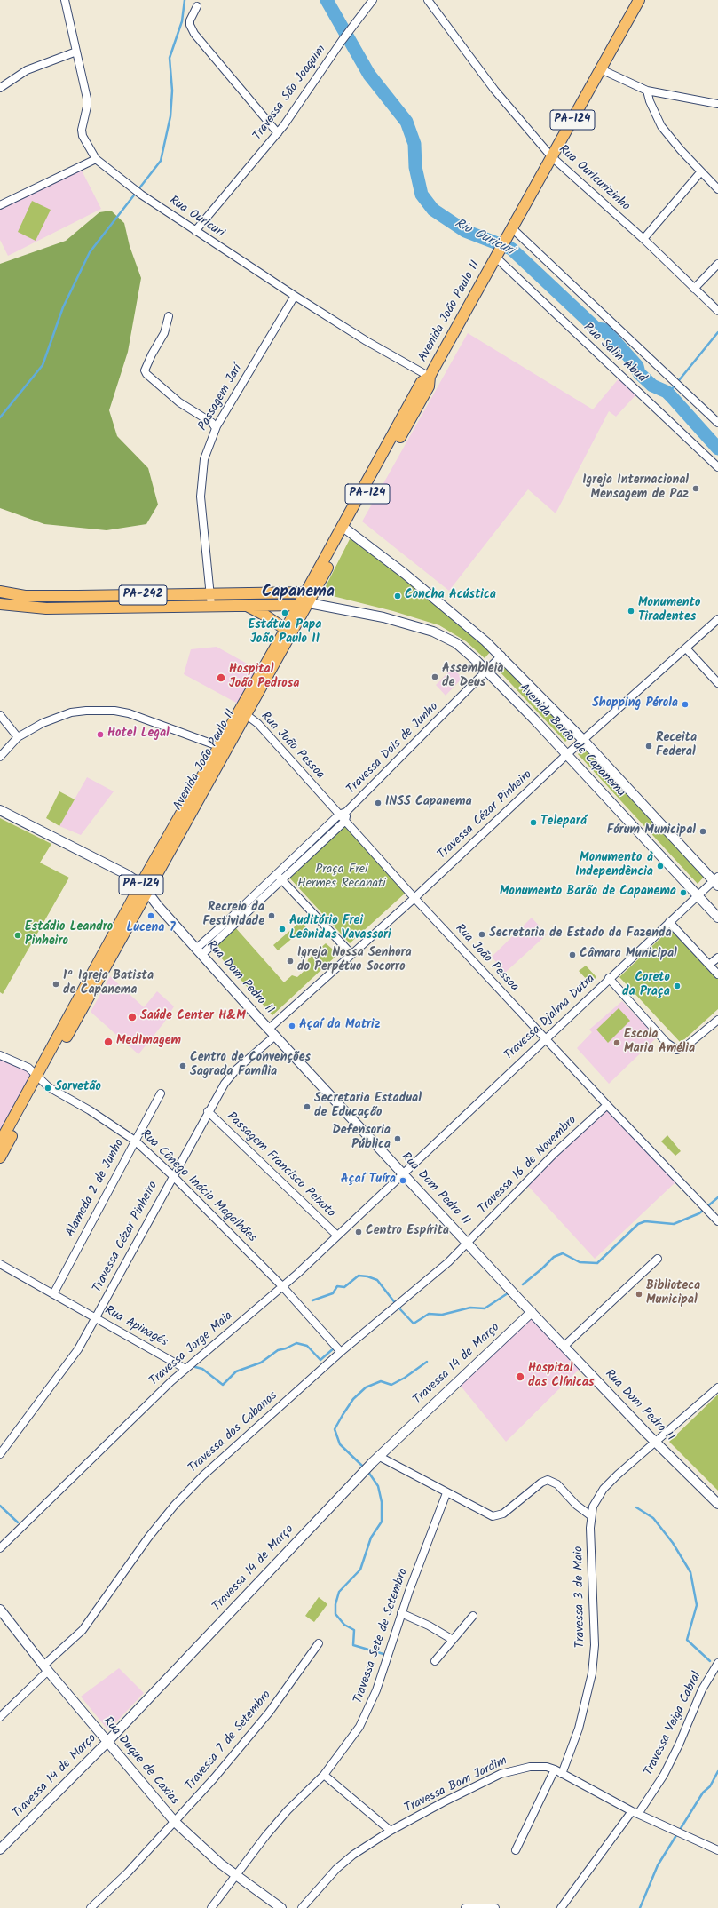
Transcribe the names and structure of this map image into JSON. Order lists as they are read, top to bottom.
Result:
{
  "streets": {
    "main road": [
      "PA-124",
      "Avenida João Paulo II",
      "PA-242",
      "Avenida Barão de Capanema"
    ],
    "street": [
      "Travessa São Joaquim",
      "Rua Ouricurizinho",
      "Rua Ouricuri",
      "Rua Salin Abud",
      "Passagem Jarí",
      "Rua João Pessoa",
      "Travessa Dois de Junho",
      "Travessa Cézar Pinheiro",
      "Rua Dom Pedro II",
      "Travessa Djalma Dutra",
      "Passagem Francisco Peixoto",
      "Travessa 16 de Novembro",
      "Rua Cônego Inácio Magalhães",
      "Alameda 2 de Junho",
      "Rua Apinagés",
      "Travessa Jorge Maia",
      "Travessa 14 de Março",
      "Travessa dos Cabanos",
      "Travessa 3 de Maio",
      "Travessa Sete de Setembro",
      "Travessa Veiga Cabral",
      "Travessa 7 de Setembro",
      "Rua Duque de Caxias",
      "Travessa Bom Jardim"
    ]
  },
  "crossings": [
    ["Travessa São Joaquim", "Rua Ouricuri"],
    ["Rua Ouricurizinho", "Avenida João Paulo II"],
    ["Rua Ouricuri", "Avenida João Paulo II"],
    ["Rua Ouricuri", "Passagem Jarí"],
    ["Avenida João Paulo II", "Rua Salin Abud"],
    ["Avenida João Paulo II", "PA-242"],
    ["Avenida João Paulo II", "Avenida Barão de Capanema"],
    ["Avenida João Paulo II", "Rua João Pessoa"],
    ["Avenida João Paulo II", "Rua Dom Pedro II"],
    ["Avenida João Paulo II", "Rua Cônego Inácio Magalhães"],
    ["Passagem Jarí", "PA-242"],
    ["Passagem Jarí", "Avenida Barão de Capanema"],
    ["Avenida Barão de Capanema", "Travessa Dois de Junho"],
    ["Avenida Barão de Capanema", "Travessa Cézar Pinheiro"],
    ["Avenida Barão de Capanema", "Travessa Djalma Dutra"],
    ["Rua João Pessoa", "Travessa Cézar Pinheiro"],
    ["Rua João Pessoa", "Travessa Djalma Dutra"],
    ["Rua João Pessoa", "Travessa 16 de Novembro"],
    ["Travessa Cézar Pinheiro", "Rua Dom Pedro II"],
    ["Travessa Cézar Pinheiro", "Passagem Francisco Peixoto"],
    ["Travessa Cézar Pinheiro", "Rua Cônego Inácio Magalhães"],
    ["Travessa Cézar Pinheiro", "Rua Apinagés"],
    ["Rua Dom Pedro II", "Travessa Djalma Dutra"],
    ["Rua Dom Pedro II", "Travessa 16 de Novembro"],
    ["Rua Dom Pedro II", "Travessa Jorge Maia"],
    ["Rua Dom Pedro II", "Travessa 14 de Março"],
    ["Rua Dom Pedro II", "Travessa dos Cabanos"],
    ["Rua Dom Pedro II", "Travessa 3 de Maio"],
    ["Travessa Djalma Dutra", "Travessa Jorge Maia"],
    ["Passagem Francisco Peixoto", "Travessa Jorge Maia"],
    ["Travessa 16 de Novembro", "Travessa dos Cabanos"],
    ["Rua Cônego Inácio Magalhães", "Alameda 2 de Junho"],
    ["Rua Cônego Inácio Magalhães", "Travessa Jorge Maia"],
    ["Rua Cônego Inácio Magalhães", "Travessa dos Cabanos"],
    ["Alameda 2 de Junho", "Rua Apinagés"],
    ["Rua Apinagés", "Travessa Jorge Maia"],
    ["Travessa 14 de Março", "Rua Duque de Caxias"],
    ["Travessa dos Cabanos", "Rua Duque de Caxias"],
    ["Travessa 3 de Maio", "Travessa Bom Jardim"],
    ["Travessa Sete de Setembro", "Rua Duque de Caxias"],
    ["Travessa Veiga Cabral", "Travessa Bom Jardim"],
    ["Travessa 7 de Setembro", "Rua Duque de Caxias"]
  ],
  "districts": ["Capanema"],
  "water": ["Rio Ouricuri"],
  "parks": ["Praça Frei Hermes Recanati"],
  "places": [
    "Igreja Internacional Mensagem de Paz",
    "Concha Acústica",
    "Monumento Tiradentes",
    "Estátua Papa João Paulo II",
    "Assembleia de Deus",
    "Hospital João Pedrosa",
    "Shopping Pérola",
    "Hotel Legal",
    "Receita Federal",
    "INSS Capanema",
    "Telepará",
    "Fórum Municipal",
    "Monumento à Independência",
    "Monumento Barão de Capanema",
    "Lucena 7",
    "Recreio da Festividade",
    "Auditório Frei Leônidas Vavassori",
    "Secretaria de Estado da Fazenda",
    "Estádio Leandro Pinheiro",
    "Câmara Municipal",
    "Igreja Nossa Senhora do Perpétuo Socorro",
    "1ª Igreja Batista de Capanema",
    "Coreto da Praça",
    "Saúde Center H&M",
    "Açaí da Matriz",
    "MedImagem",
    "Escola Maria Amélia",
    "Centro de Convenções Sagrada Família",
    "Sorvetão",
    "Secretaria Estadual de Educação",
    "Defensoria Pública",
    "Açaí Tuíra",
    "Centro Espírita",
    "Biblioteca Municipal",
    "Hospital das Clínicas"
  ]
}
